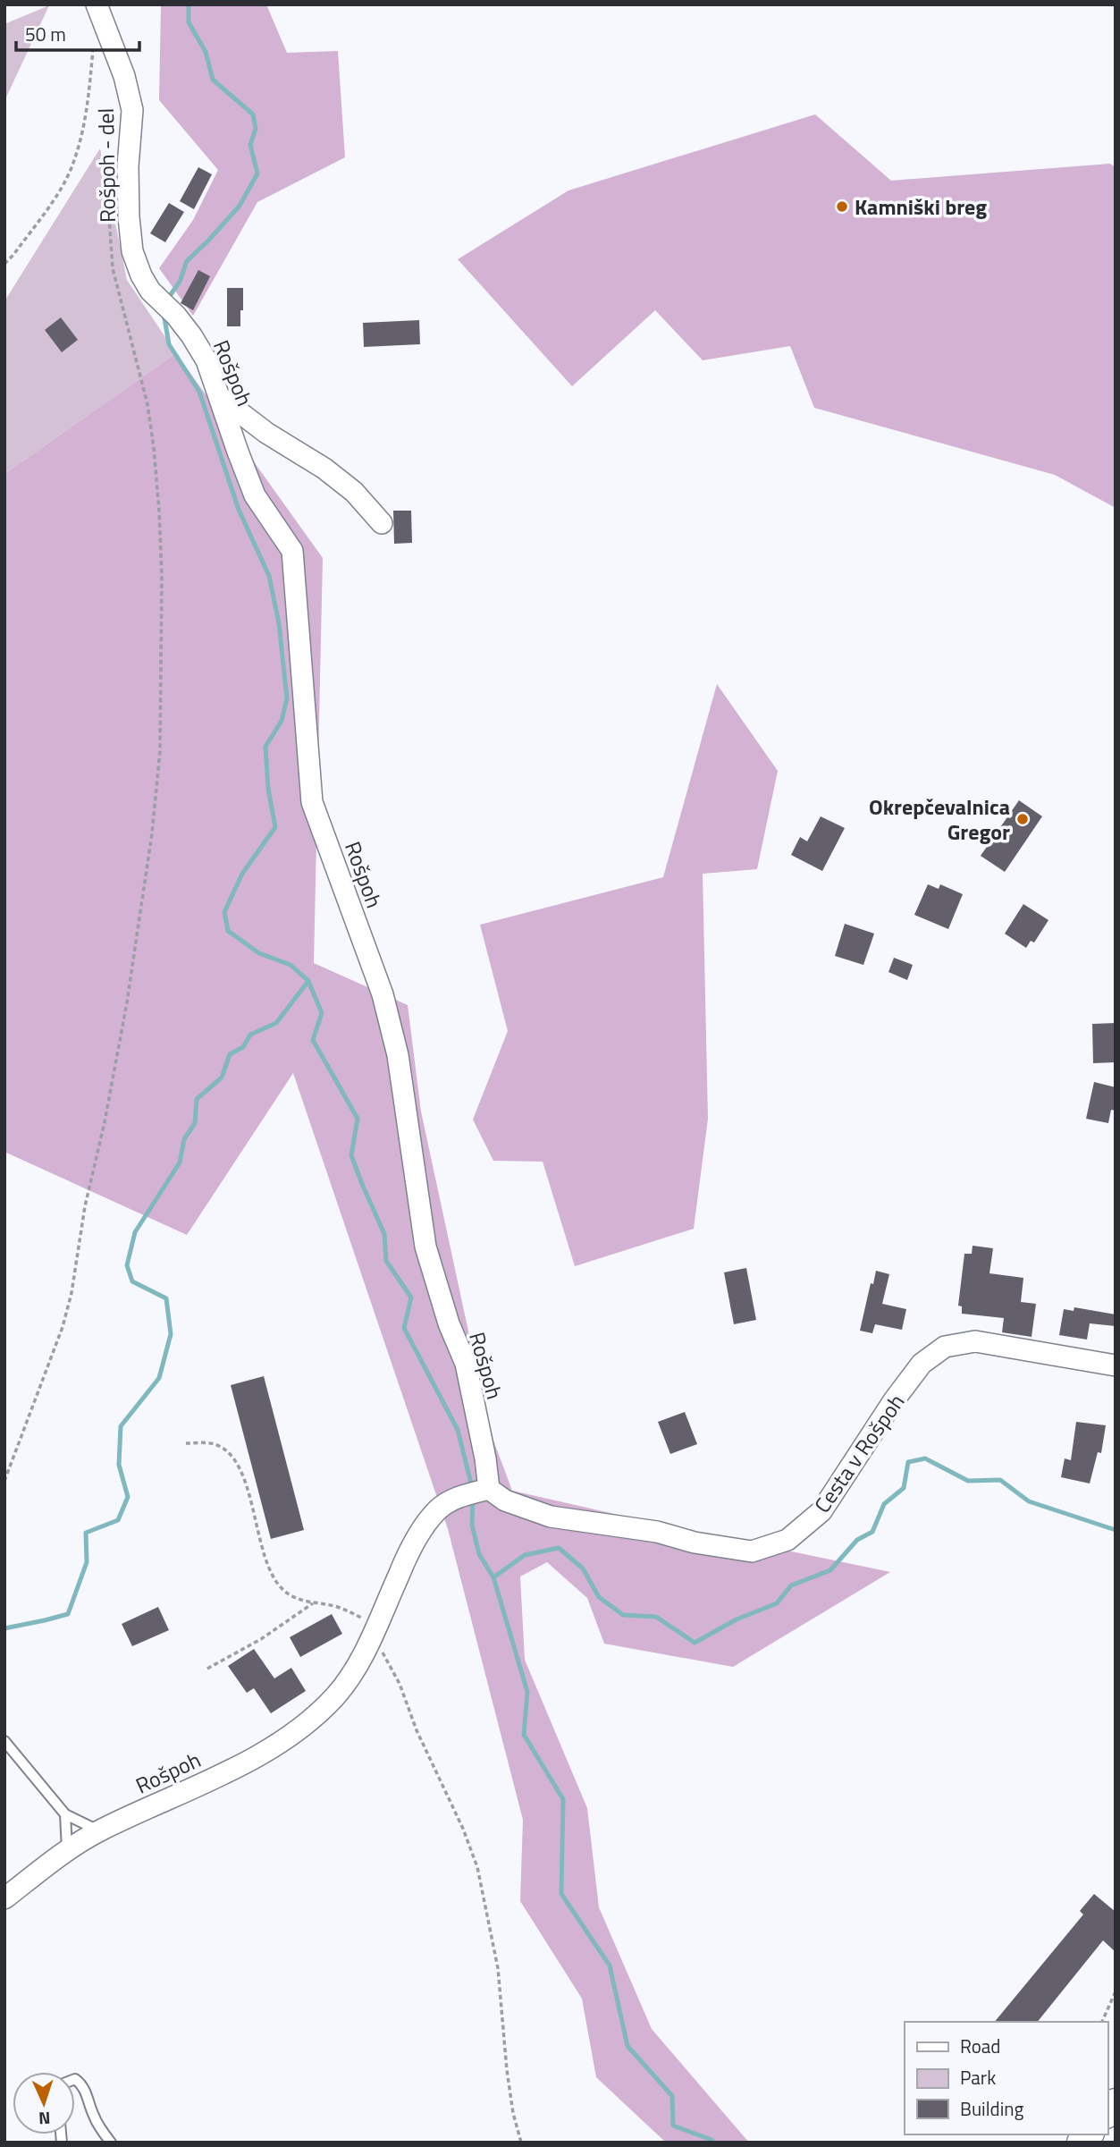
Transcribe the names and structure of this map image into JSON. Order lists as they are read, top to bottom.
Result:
{
  "streets": {
    "street": ["Rošpoh - del", "Rošpoh", "Cesta v Rošpoh"]
  },
  "crossings": [
    ["Rošpoh - del", "Rošpoh"],
    ["Rošpoh", "Cesta v Rošpoh"]
  ],
  "places": ["Kamniški breg", "Okrepčevalnica Gregor"],
  "legend": ["Road", "Park", "Building"],
  "scale_bar": "50 m",
  "north": "bottom"
}
